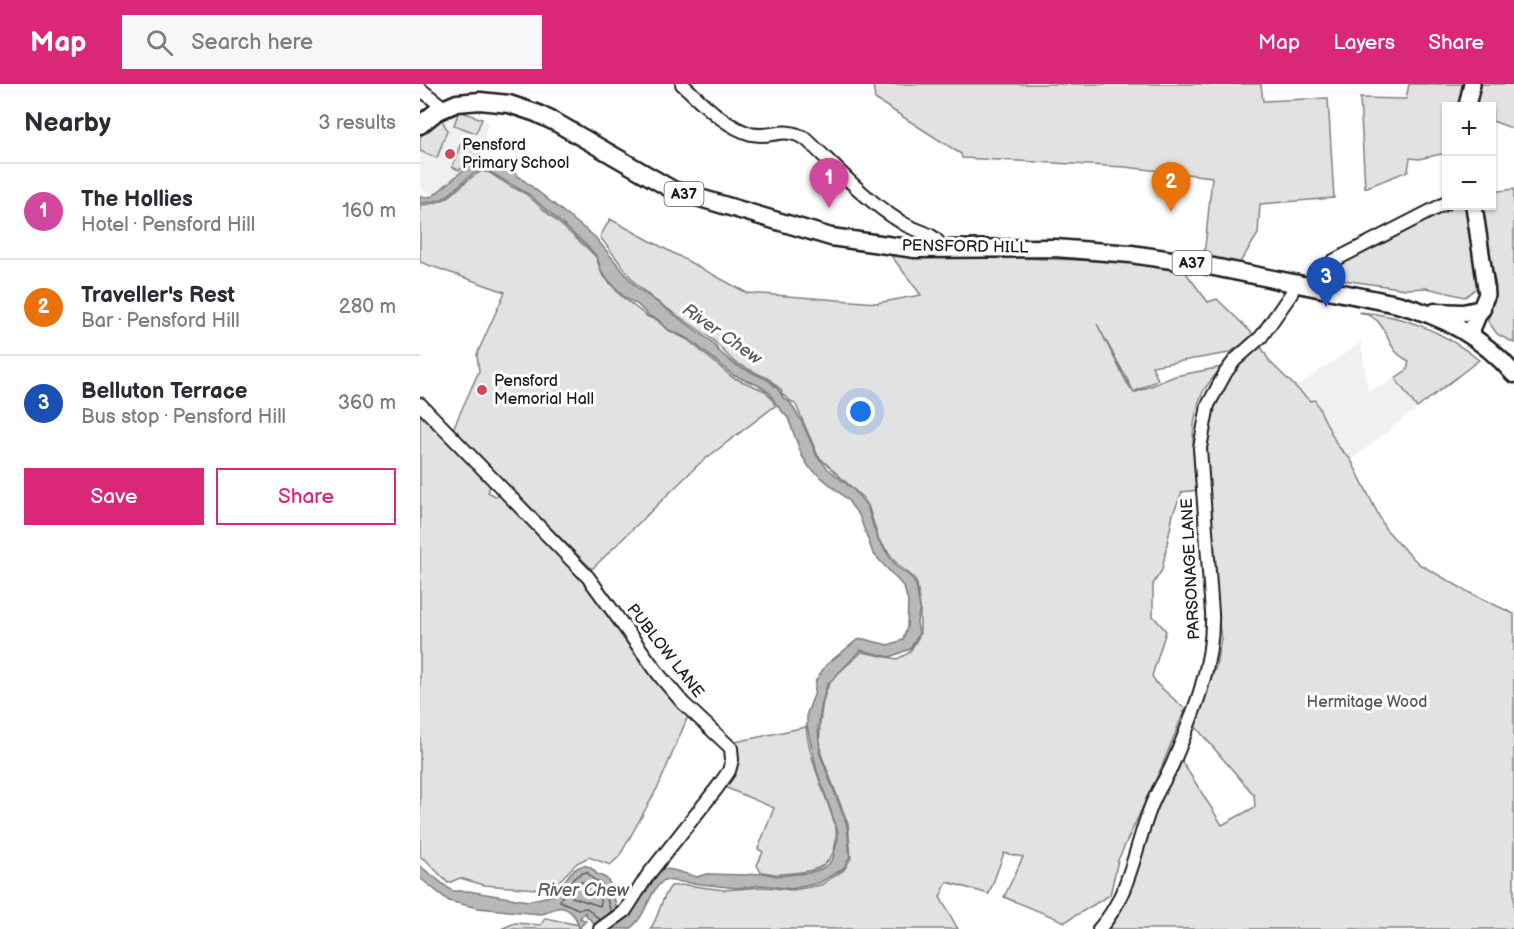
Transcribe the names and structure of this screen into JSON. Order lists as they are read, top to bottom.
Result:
{
  "streets": {
    "highway": ["A37", "PENSFORD HILL"],
    "street": ["PARSONAGE LANE", "PUBLOW LANE"]
  },
  "crossings": [
    ["A37", "PENSFORD HILL"],
    ["PENSFORD HILL", "PARSONAGE LANE"]
  ],
  "water": ["River Chew"],
  "parks": ["Hermitage Wood"],
  "places": ["Pensford Primary School", "Pensford Memorial Hall"],
  "page": {
    "header": "Map",
    "search": "Search here",
    "nav": ["Map", "Layers", "Share"],
    "heading": ["Nearby", "3 results"],
    "map_buttons": ["+", "−"],
    "pins": ["1", "2", "3"],
    "list": [
      {
        "mark": "1",
        "name": "The Hollies",
        "note": "Hotel · Pensford Hill",
        "value": "160 m"
      },
      {
        "mark": "2",
        "name": "Traveller's Rest",
        "note": "Bar · Pensford Hill",
        "value": "280 m"
      },
      {
        "mark": "3",
        "name": "Belluton Terrace",
        "note": "Bus stop · Pensford Hill",
        "value": "360 m"
      }
    ],
    "buttons": ["Save", "Share"]
  }
}
